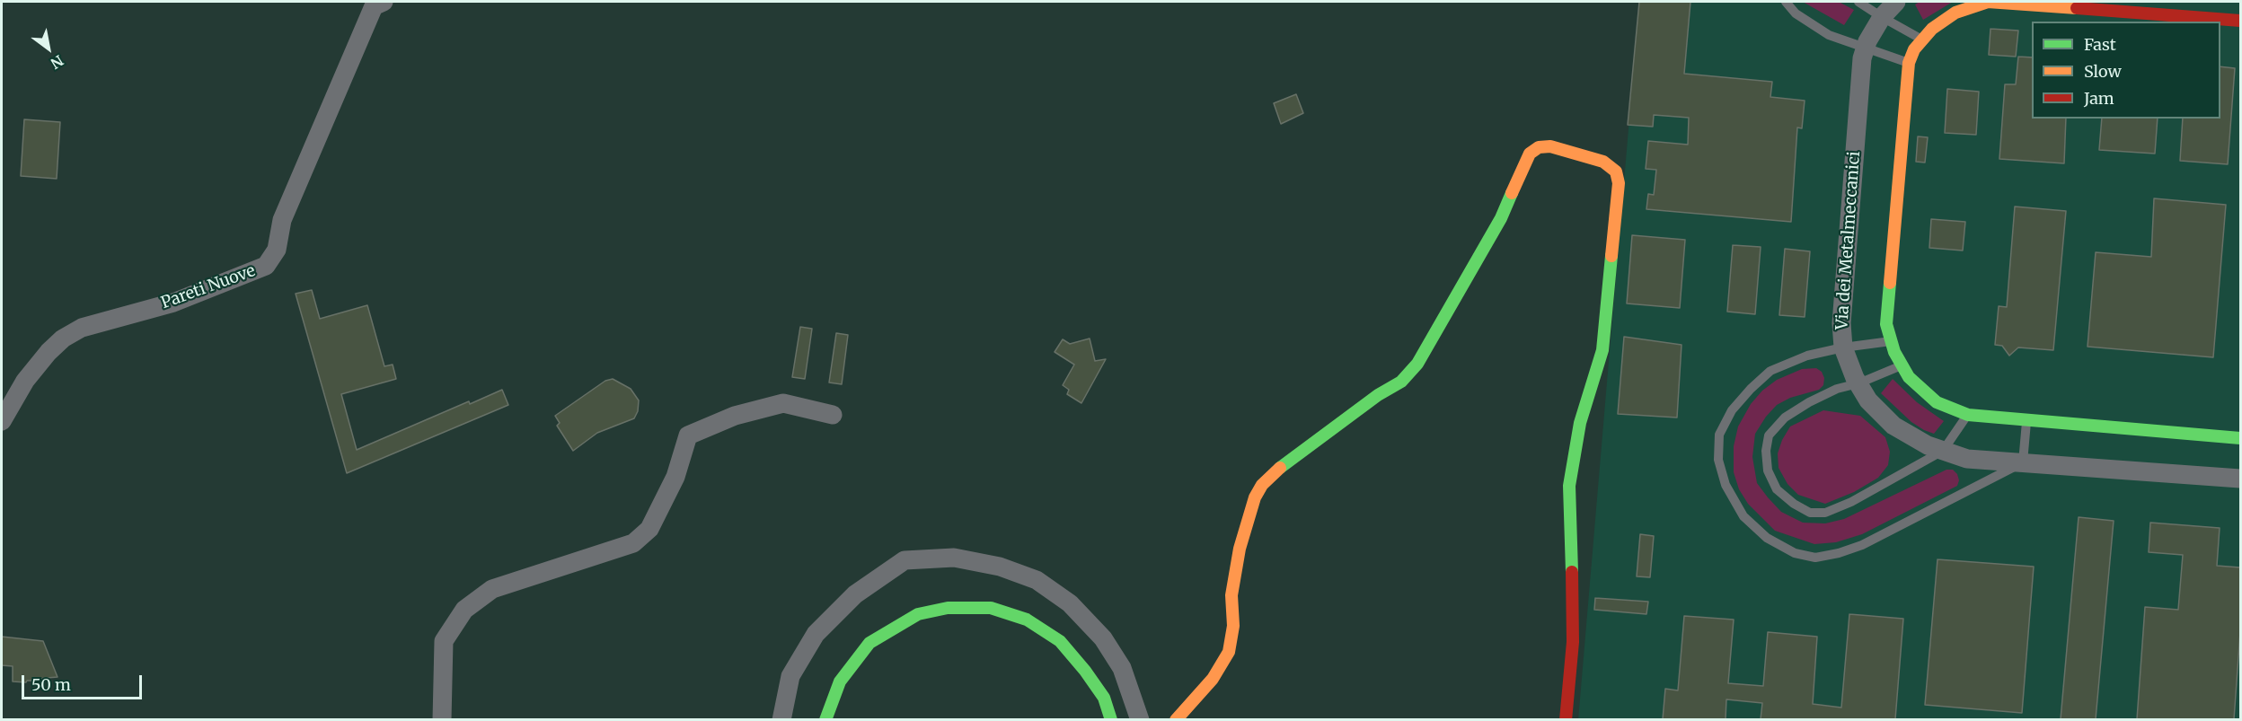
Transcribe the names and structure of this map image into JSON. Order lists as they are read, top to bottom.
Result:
{
  "streets": {
    "street": ["Via dei Metalmeccanici", "Pareti Nuove"]
  },
  "legend": ["Fast", "Slow", "Jam"],
  "scale_bar": "50 m",
  "north": "bottom right"
}
